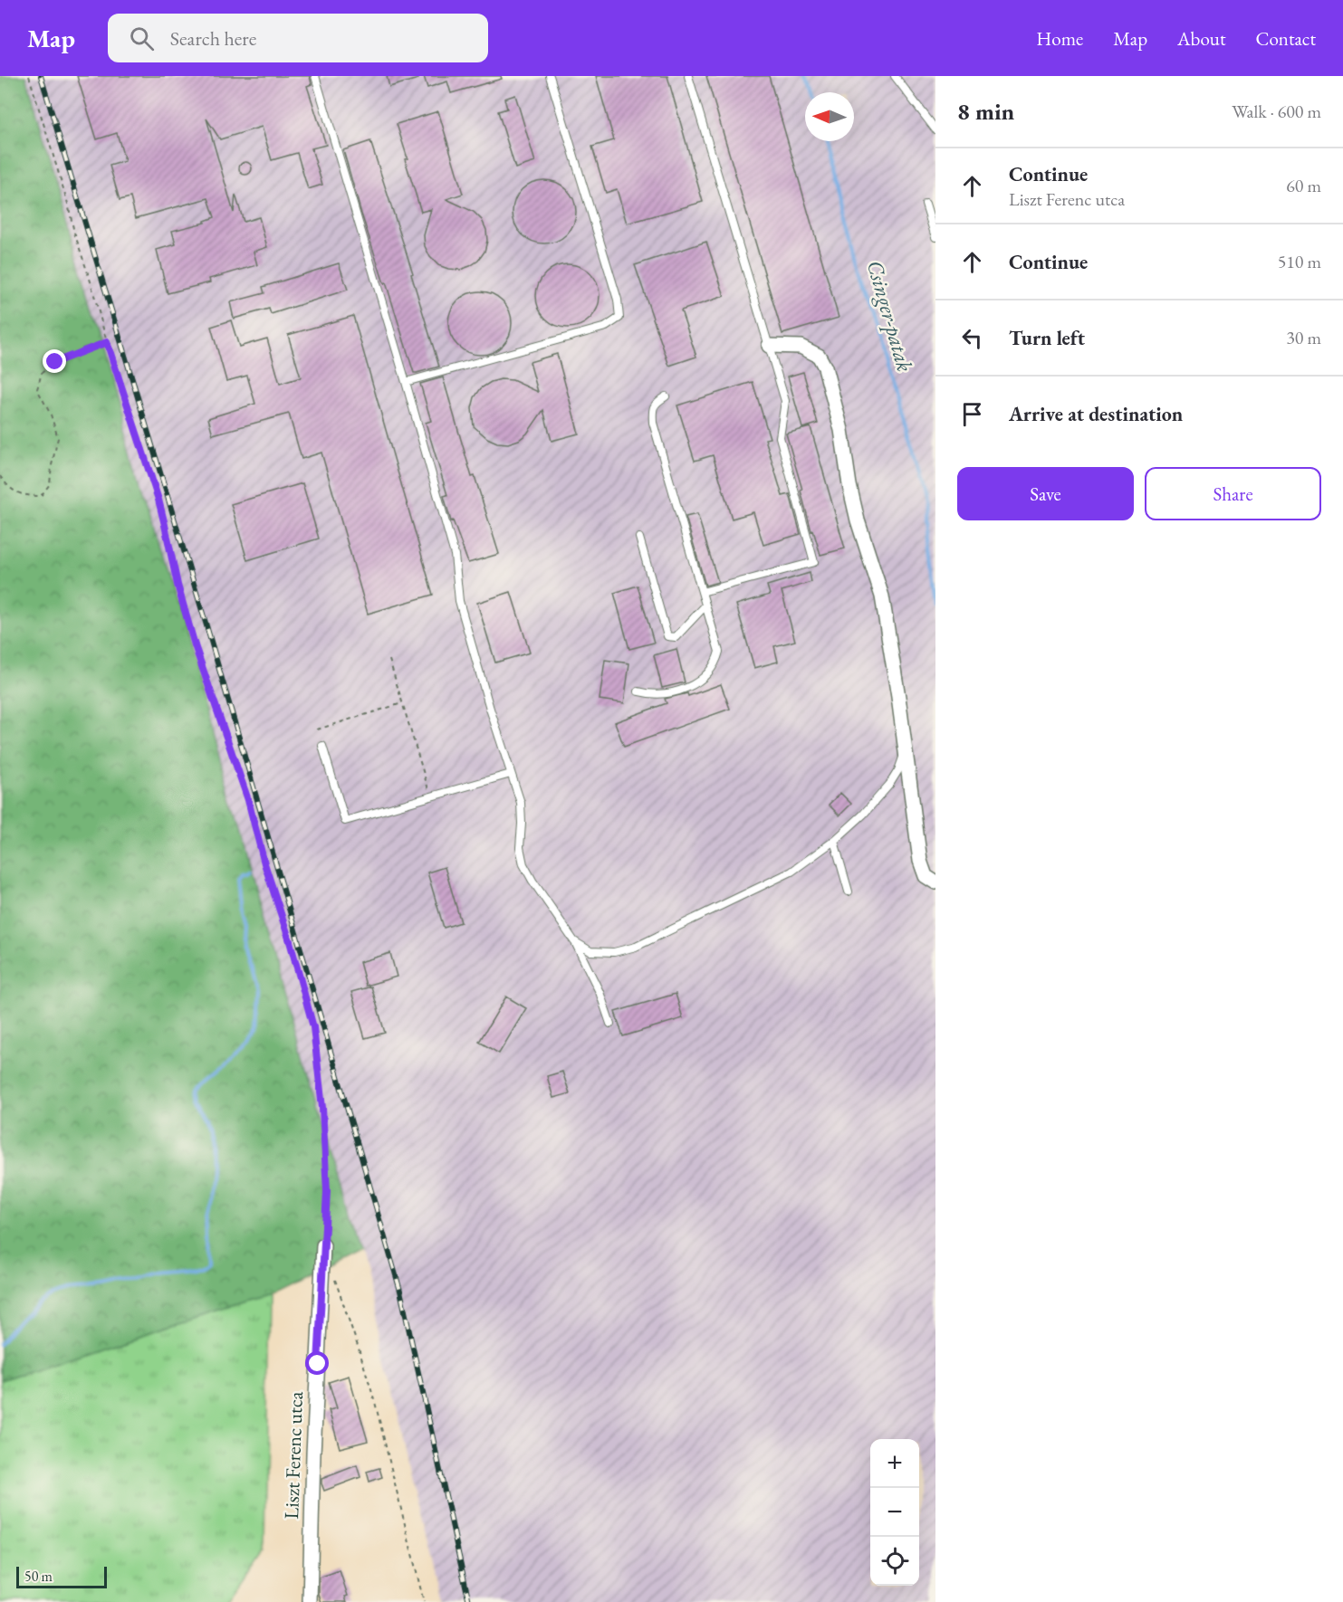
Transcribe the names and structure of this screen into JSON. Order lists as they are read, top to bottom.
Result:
{
  "streets": {
    "street": ["Liszt Ferenc utca"]
  },
  "water": ["Csinger-patak"],
  "scale_bar": "50 m",
  "north": "left",
  "page": {
    "header": "Map",
    "search": "Search here",
    "nav": [
      "Home",
      "Map",
      "About",
      "Contact"
    ],
    "heading": ["8 min", "Walk · 600 m"],
    "list": [
      ["Continue", "Liszt Ferenc utca", "60 m"],
      ["Continue", "510 m"],
      ["Turn left", "30 m"],
      "Arrive at destination"
    ],
    "buttons": ["Save", "Share"],
    "map_buttons": ["+", "−"],
    "scale": "50 m"
  }
}
